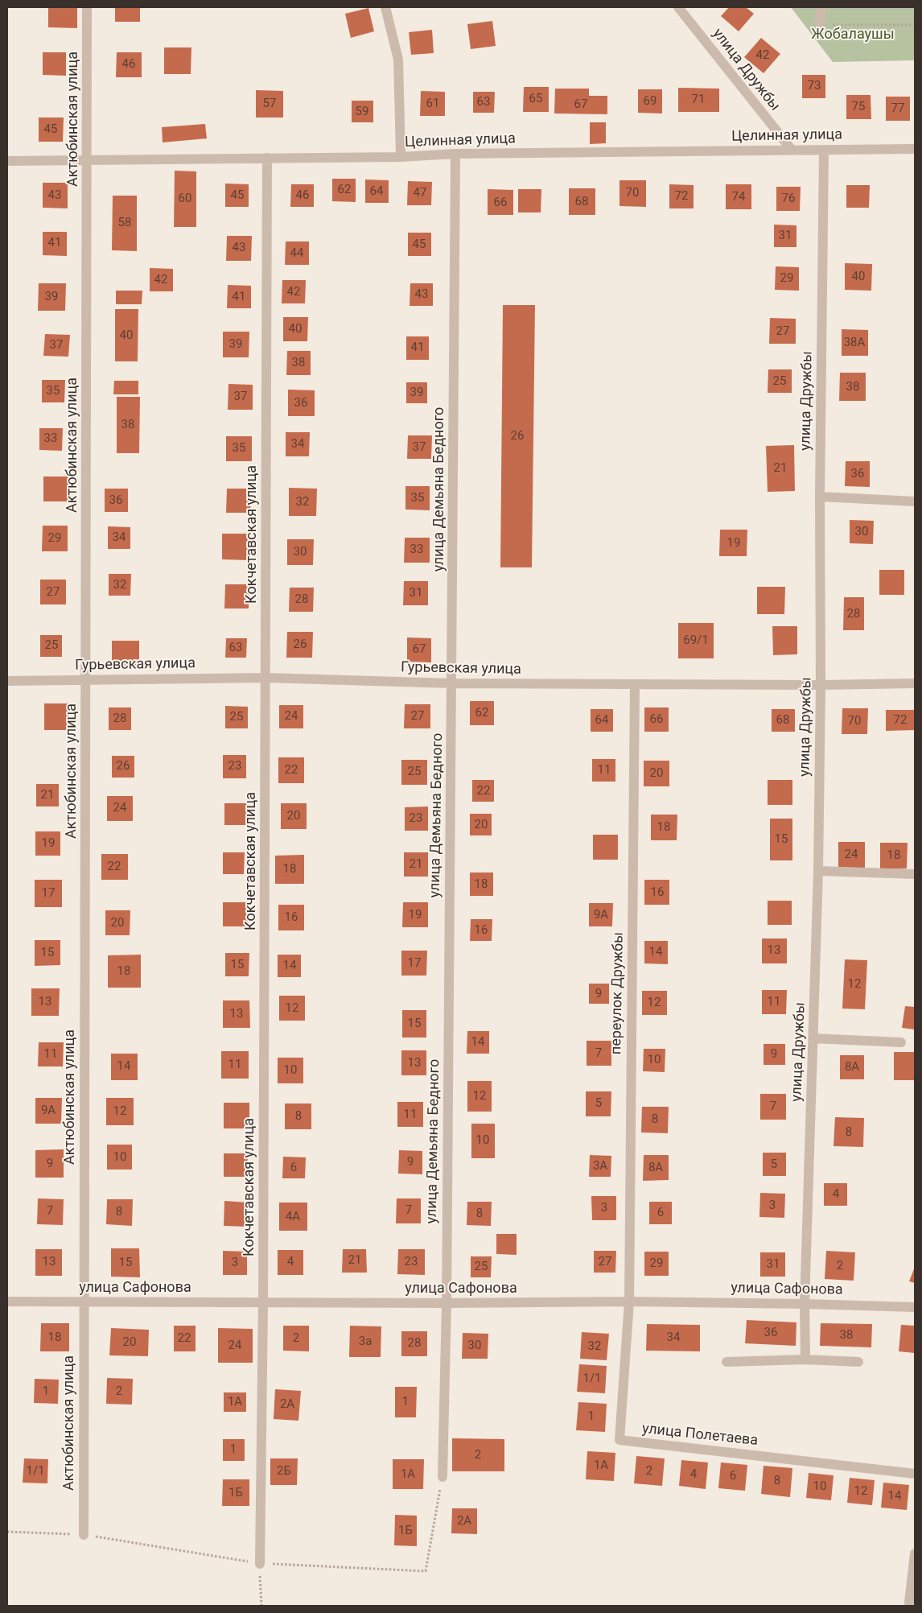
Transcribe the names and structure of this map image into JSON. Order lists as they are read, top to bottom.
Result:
{
  "streets": {
    "street": [
      "улица Дружбы",
      "Актюбинская улица",
      "Целинная улица",
      "улица Демьяна Бедного",
      "Кокчетавская улица",
      "Гурьевская улица",
      "переулок Дружбы",
      "улица Сафонова",
      "улица Полетаева"
    ]
  },
  "crossings": [
    ["улица Дружбы", "Целинная улица"],
    ["улица Дружбы", "Гурьевская улица"],
    ["улица Дружбы", "улица Сафонова"],
    ["Актюбинская улица", "Целинная улица"],
    ["Актюбинская улица", "Гурьевская улица"],
    ["Актюбинская улица", "улица Сафонова"],
    ["Целинная улица", "улица Демьяна Бедного"],
    ["Целинная улица", "Кокчетавская улица"],
    ["улица Демьяна Бедного", "Гурьевская улица"],
    ["улица Демьяна Бедного", "улица Сафонова"],
    ["Кокчетавская улица", "Гурьевская улица"],
    ["Кокчетавская улица", "улица Сафонова"],
    ["Гурьевская улица", "переулок Дружбы"],
    ["переулок Дружбы", "улица Сафонова"],
    ["переулок Дружбы", "улица Полетаева"],
    ["улица Сафонова", "улица Полетаева"]
  ],
  "parks": ["Жобалаушы"],
  "house_numbers": [
    "42",
    "46",
    "73",
    "65",
    "71",
    "69",
    "63",
    "57",
    "61",
    "67",
    "75",
    "77",
    "59",
    "45",
    "62",
    "64",
    "47",
    "70",
    "43",
    "45",
    "46",
    "72",
    "74",
    "60",
    "76",
    "68",
    "66",
    "58",
    "31",
    "41",
    "45",
    "43",
    "44",
    "40",
    "29",
    "42",
    "42",
    "43",
    "39",
    "41",
    "40",
    "27",
    "40",
    "38А",
    "39",
    "37",
    "41",
    "38",
    "25",
    "38",
    "35",
    "39",
    "37",
    "36",
    "38",
    "26",
    "33",
    "34",
    "37",
    "35",
    "21",
    "36",
    "35",
    "36",
    "32",
    "30",
    "34",
    "29",
    "19",
    "33",
    "30",
    "32",
    "27",
    "31",
    "28",
    "28",
    "69/1",
    "26",
    "25",
    "63",
    "67",
    "62",
    "24",
    "27",
    "25",
    "28",
    "66",
    "64",
    "68",
    "72",
    "70",
    "26",
    "23",
    "22",
    "11",
    "25",
    "20",
    "22",
    "21",
    "24",
    "20",
    "23",
    "20",
    "18",
    "15",
    "19",
    "24",
    "18",
    "21",
    "22",
    "18",
    "18",
    "16",
    "17",
    "19",
    "9А",
    "16",
    "20",
    "16",
    "13",
    "14",
    "15",
    "17",
    "15",
    "14",
    "18",
    "12",
    "9",
    "13",
    "11",
    "12",
    "12",
    "13",
    "15",
    "14",
    "7",
    "11",
    "9",
    "10",
    "13",
    "11",
    "14",
    "8А",
    "10",
    "12",
    "5",
    "7",
    "9А",
    "12",
    "11",
    "8",
    "8",
    "8",
    "10",
    "10",
    "9",
    "9",
    "5",
    "3А",
    "6",
    "8А",
    "4",
    "3",
    "3",
    "7",
    "7",
    "8",
    "6",
    "8",
    "4А",
    "21",
    "13",
    "4",
    "23",
    "27",
    "15",
    "3",
    "29",
    "31",
    "2",
    "25",
    "36",
    "38",
    "18",
    "34",
    "22",
    "2",
    "3а",
    "20",
    "28",
    "24",
    "30",
    "32",
    "1/1",
    "1",
    "2",
    "1А",
    "1",
    "2А",
    "1",
    "1",
    "2",
    "1А",
    "1/1",
    "2Б",
    "2",
    "1А",
    "4",
    "6",
    "8",
    "10",
    "12",
    "1Б",
    "14",
    "2А",
    "1Б"
  ]
}
